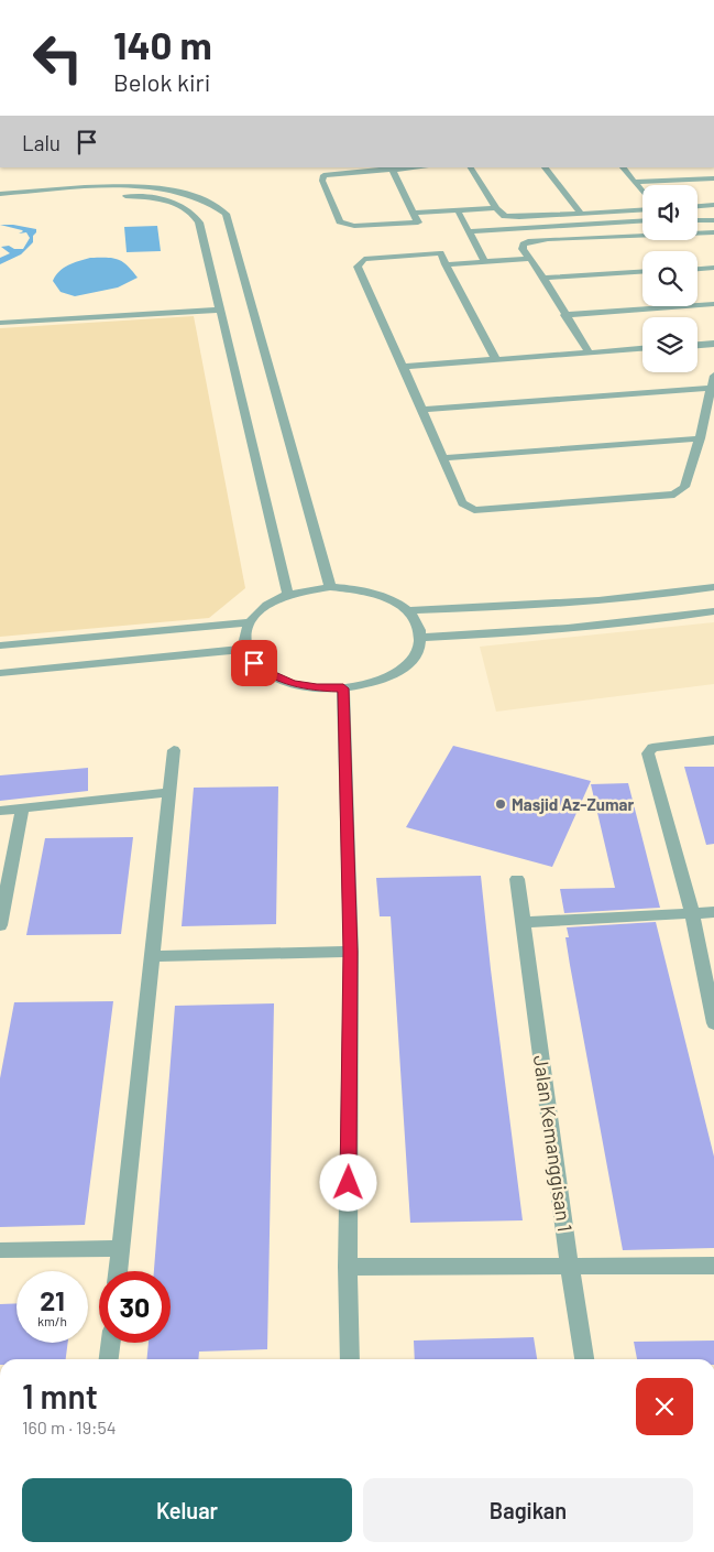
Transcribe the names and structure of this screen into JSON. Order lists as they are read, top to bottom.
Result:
{
  "streets": {
    "street": ["Jalan Kemanggisan 1"]
  },
  "places": ["Masjid Az-Zumar"],
  "page": {
    "turn": ["140 m", "Belok kiri"],
    "then": "Lalu",
    "speed": "21 km/h",
    "limit": "30",
    "heading": ["1 mnt", "160 m · 19:54"],
    "buttons": ["Keluar", "Bagikan"]
  }
}
